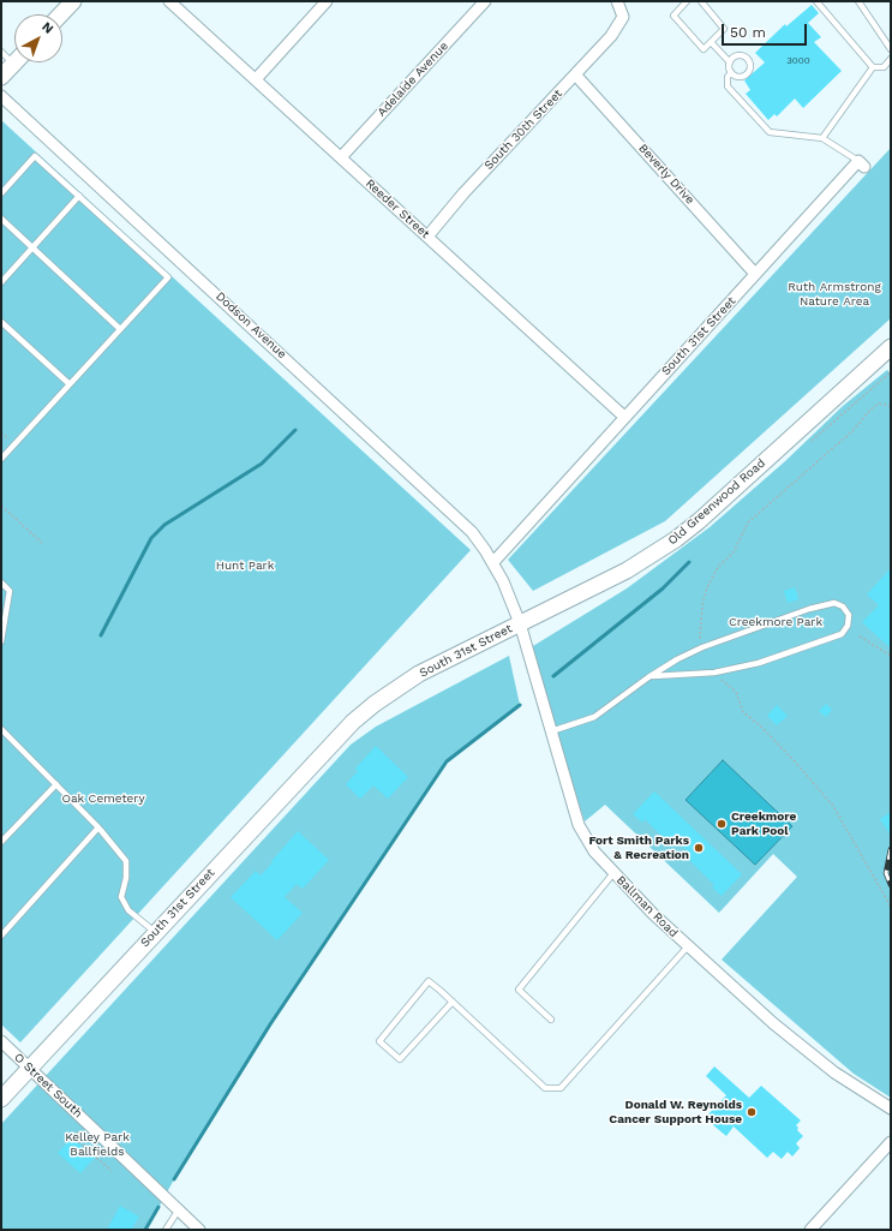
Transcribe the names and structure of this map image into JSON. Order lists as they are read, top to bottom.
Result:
{
  "streets": {
    "main road": ["South 31st Street", "Old Greenwood Road"],
    "street": [
      "Adelaide Avenue",
      "South 30th Street",
      "Beverly Drive",
      "Reeder Street",
      "Dodson Avenue",
      "Ballman Road",
      "O Street South"
    ]
  },
  "crossings": [
    ["Adelaide Avenue", "Reeder Street"],
    ["South 30th Street", "Beverly Drive"],
    ["South 30th Street", "Reeder Street"],
    ["Beverly Drive", "South 31st Street"],
    ["Reeder Street", "South 31st Street"],
    ["Dodson Avenue", "South 31st Street"],
    ["South 31st Street", "Old Greenwood Road"],
    ["South 31st Street", "Ballman Road"],
    ["South 31st Street", "O Street South"],
    ["Old Greenwood Road", "Ballman Road"]
  ],
  "parks": [
    "Ruth Armstrong Nature Area",
    "Hunt Park",
    "Creekmore Park",
    "Oak Cemetery",
    "Kelley Park Ballfields"
  ],
  "places": ["Creekmore Park Pool", "Fort Smith Parks & Recreation", "Donald W. Reynolds Cancer Support House"],
  "house_numbers": ["3000"],
  "scale_bar": "50 m",
  "north": "top right"
}
